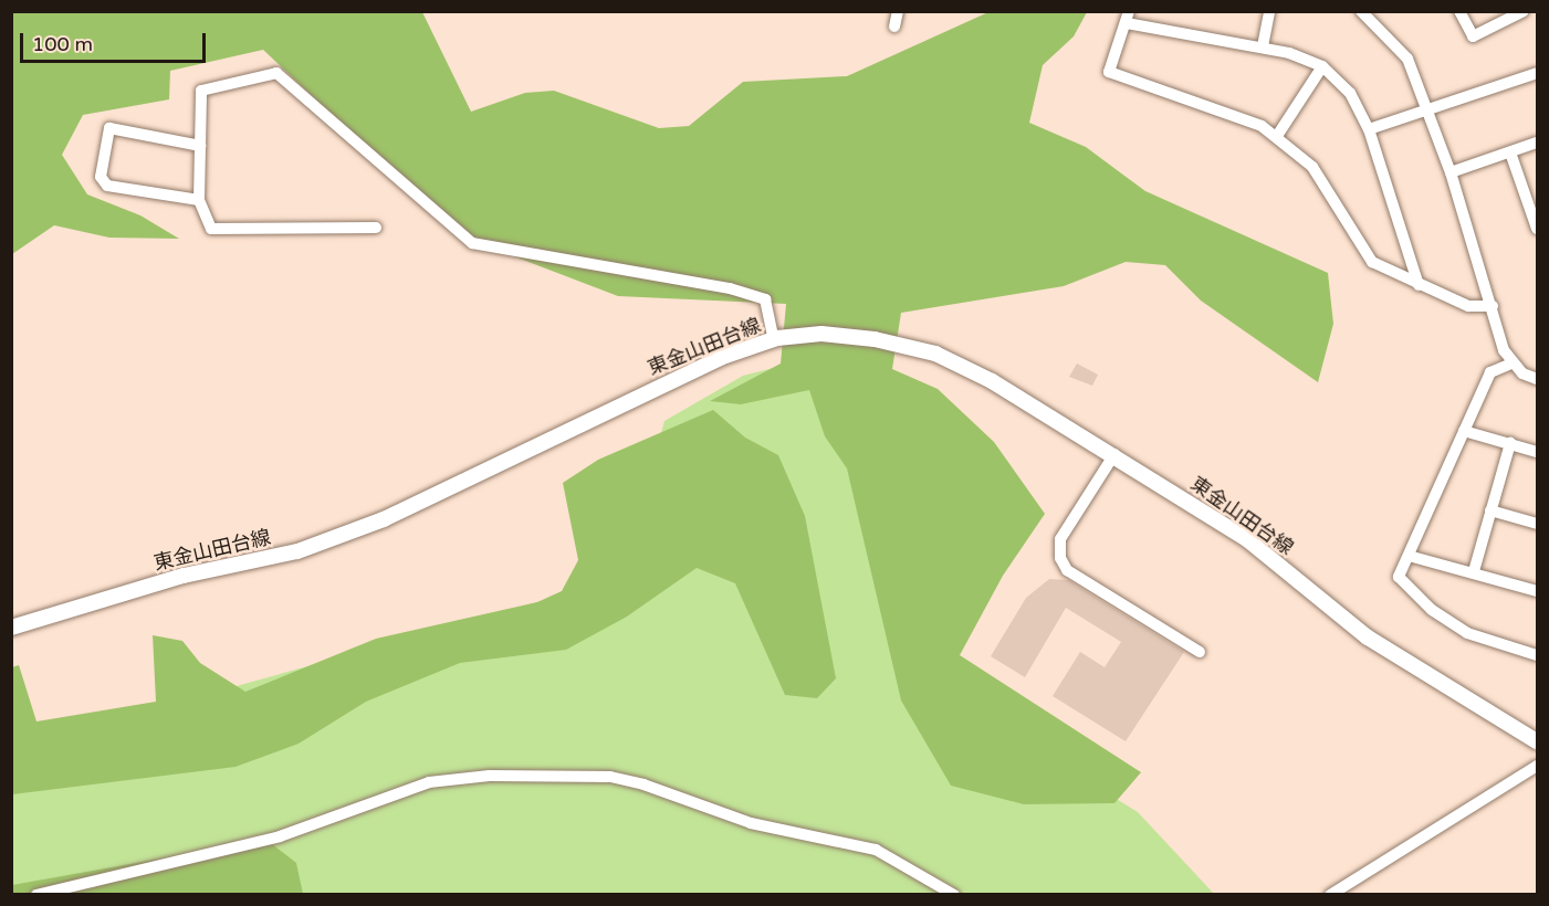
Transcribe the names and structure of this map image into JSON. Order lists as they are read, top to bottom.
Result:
{
  "streets": {
    "main road": ["東金山田台線"]
  },
  "scale_bar": "100 m"
}
